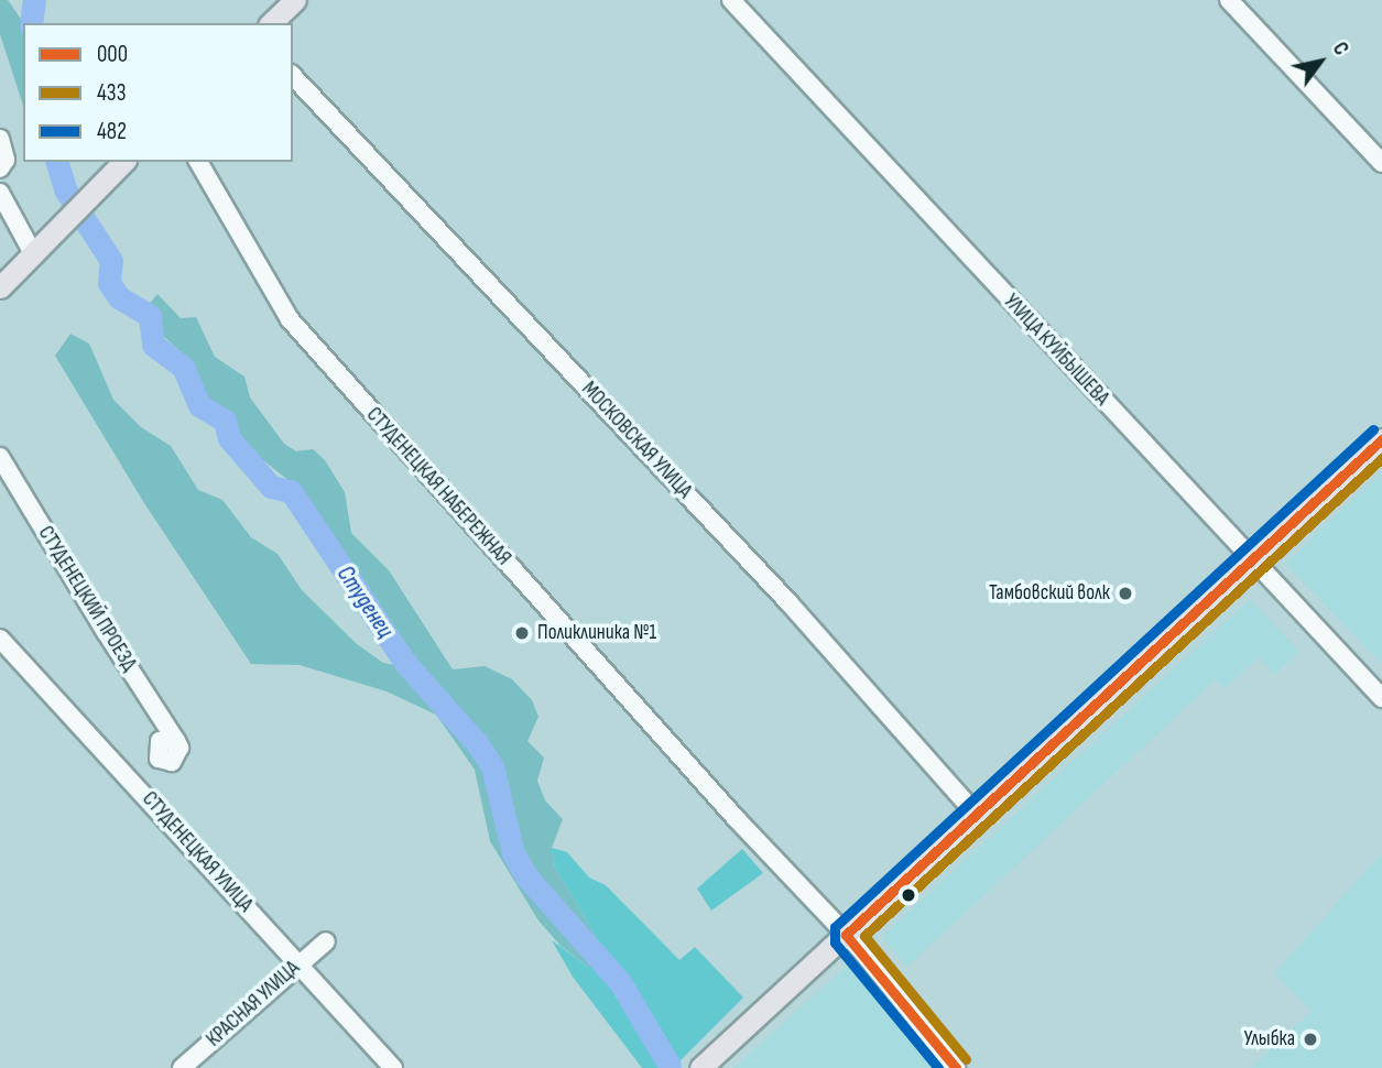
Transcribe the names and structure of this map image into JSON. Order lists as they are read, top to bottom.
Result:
{
  "streets": {
    "street": [
      "УЛИЦА КУЙБЫШЕВА",
      "МОСКОВСКАЯ УЛИЦА",
      "СТУДЕНЕЦКАЯ НАБЕРЕЖНАЯ",
      "СТУДЕНЕЦКИЙ ПРОЕЗД",
      "СТУДЕНЕЦКАЯ УЛИЦА",
      "КРАСНАЯ УЛИЦА"
    ]
  },
  "crossings": [
    ["СТУДЕНЕЦКАЯ УЛИЦА", "КРАСНАЯ УЛИЦА"]
  ],
  "water": ["Студенец"],
  "places": ["Тамбовский волк", "Поликлиника №1", "Улыбка"],
  "lines": ["transit line 482", "transit line 000", "transit line 433"],
  "legend": ["000", "433", "482"],
  "north": "top right"
}
